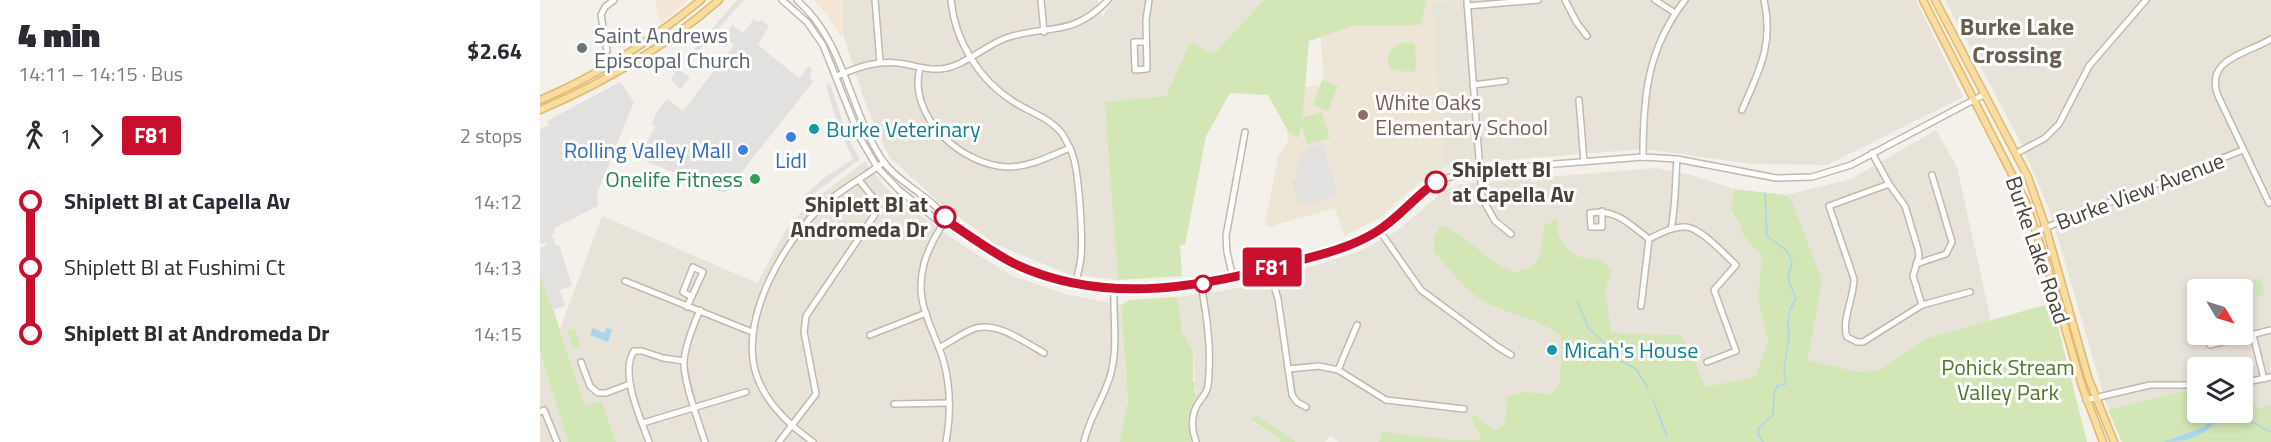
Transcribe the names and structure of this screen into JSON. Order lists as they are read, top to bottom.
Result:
{
  "streets": {
    "main road": ["Burke Lake Road"],
    "street": ["Burke View Avenue"]
  },
  "crossings": [
    ["Burke View Avenue", "Burke Lake Road"]
  ],
  "districts": ["Burke Lake Crossing"],
  "parks": ["Pohick Stream Valley Park"],
  "places": [
    "Saint Andrews Episcopal Church",
    "White Oaks Elementary School",
    "Burke Veterinary",
    "Lidl",
    "Rolling Valley Mall",
    "Onelife Fitness",
    "Shiplett Bl at Capella Av",
    "Shiplett Bl at Andromeda Dr",
    "Micah's House"
  ],
  "lines": ["bus line F81"],
  "north": "bottom right",
  "page": {
    "heading": ["4 min", "14:11 – 14:15 · Bus", "$2.64"],
    "on_map": "F81",
    "legs": ["1", "F81", "2 stops"],
    "list": [
      {
        "name": "Shiplett Bl at Capella Av",
        "value": "14:12"
      },
      {
        "name": "Shiplett Bl at Fushimi Ct",
        "value": "14:13"
      },
      {
        "name": "Shiplett Bl at Andromeda Dr",
        "value": "14:15"
      }
    ]
  }
}
